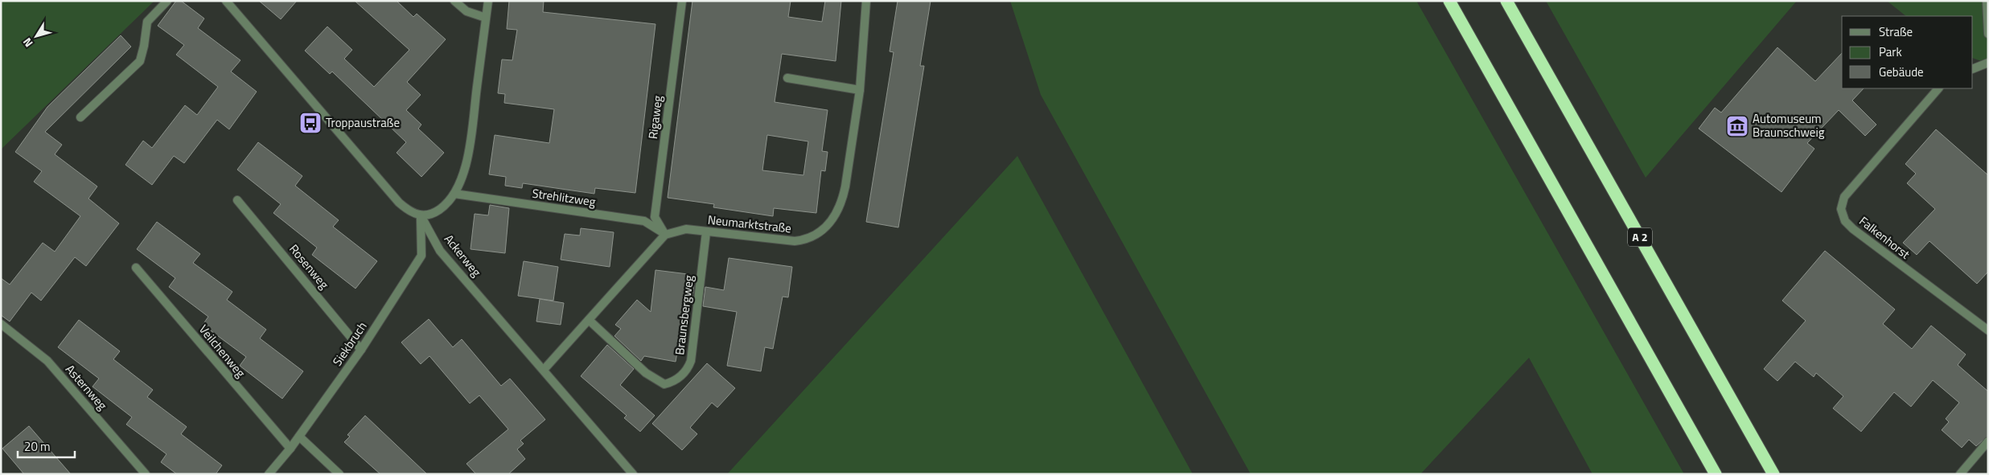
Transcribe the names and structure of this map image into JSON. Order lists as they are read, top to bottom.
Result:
{
  "streets": {
    "highway": ["A 2"],
    "street": [
      "Rigaweg",
      "Strehlitzweg",
      "Neumarktstraße",
      "Falkenhorst",
      "Ackerweg",
      "Rosenweg",
      "Braunsbergweg",
      "Siekbruch",
      "Veilchenweg",
      "Asternweg"
    ]
  },
  "crossings": [
    ["Rigaweg", "Strehlitzweg"],
    ["Rigaweg", "Neumarktstraße"],
    ["Strehlitzweg", "Neumarktstraße"],
    ["Neumarktstraße", "Braunsbergweg"],
    ["Ackerweg", "Siekbruch"],
    ["Rosenweg", "Siekbruch"],
    ["Siekbruch", "Veilchenweg"]
  ],
  "places": {
    "bus stop": ["Troppaustraße"],
    "museum": ["Automuseum Braunschweig"]
  },
  "legend": ["Straße", "Park", "Gebäude"],
  "scale_bar": "20 m",
  "north": "bottom left"
}
